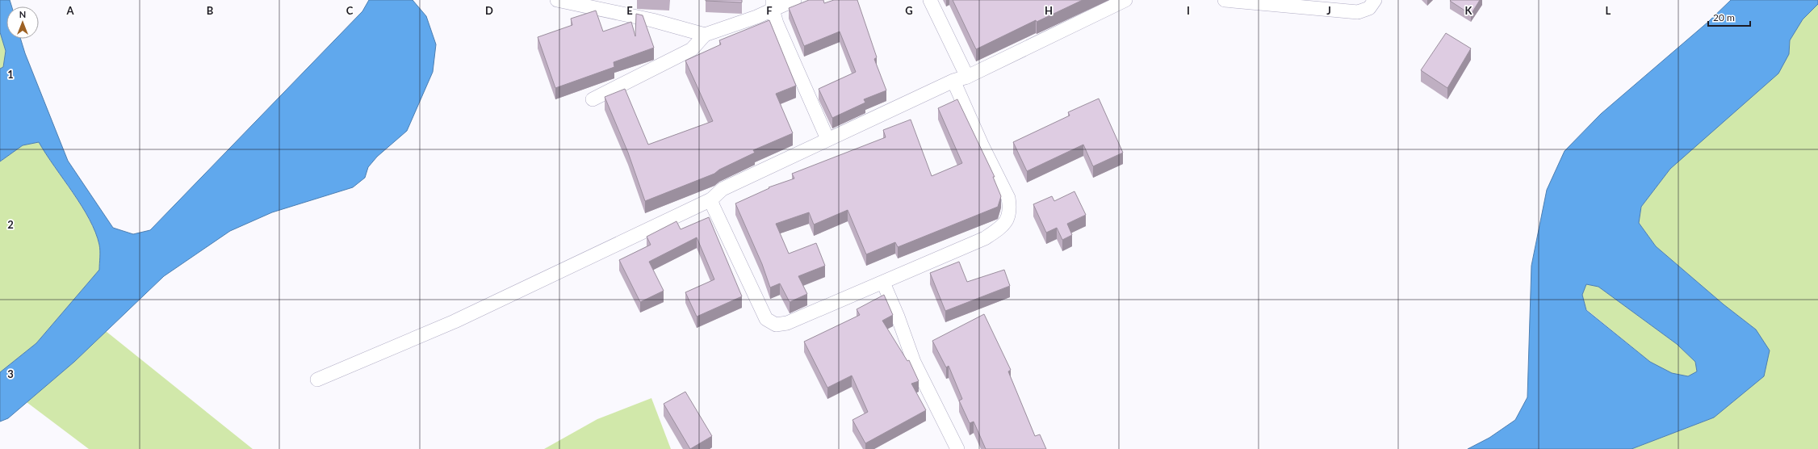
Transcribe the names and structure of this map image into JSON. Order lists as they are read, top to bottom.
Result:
{
  "scale_bar": "20 m",
  "north": "top",
  "grid": {
    "columns": [
      "A",
      "B",
      "C",
      "D",
      "E",
      "F",
      "G",
      "H",
      "I",
      "J",
      "K",
      "L"
    ],
    "rows": ["1", "2", "3"]
  }
}
